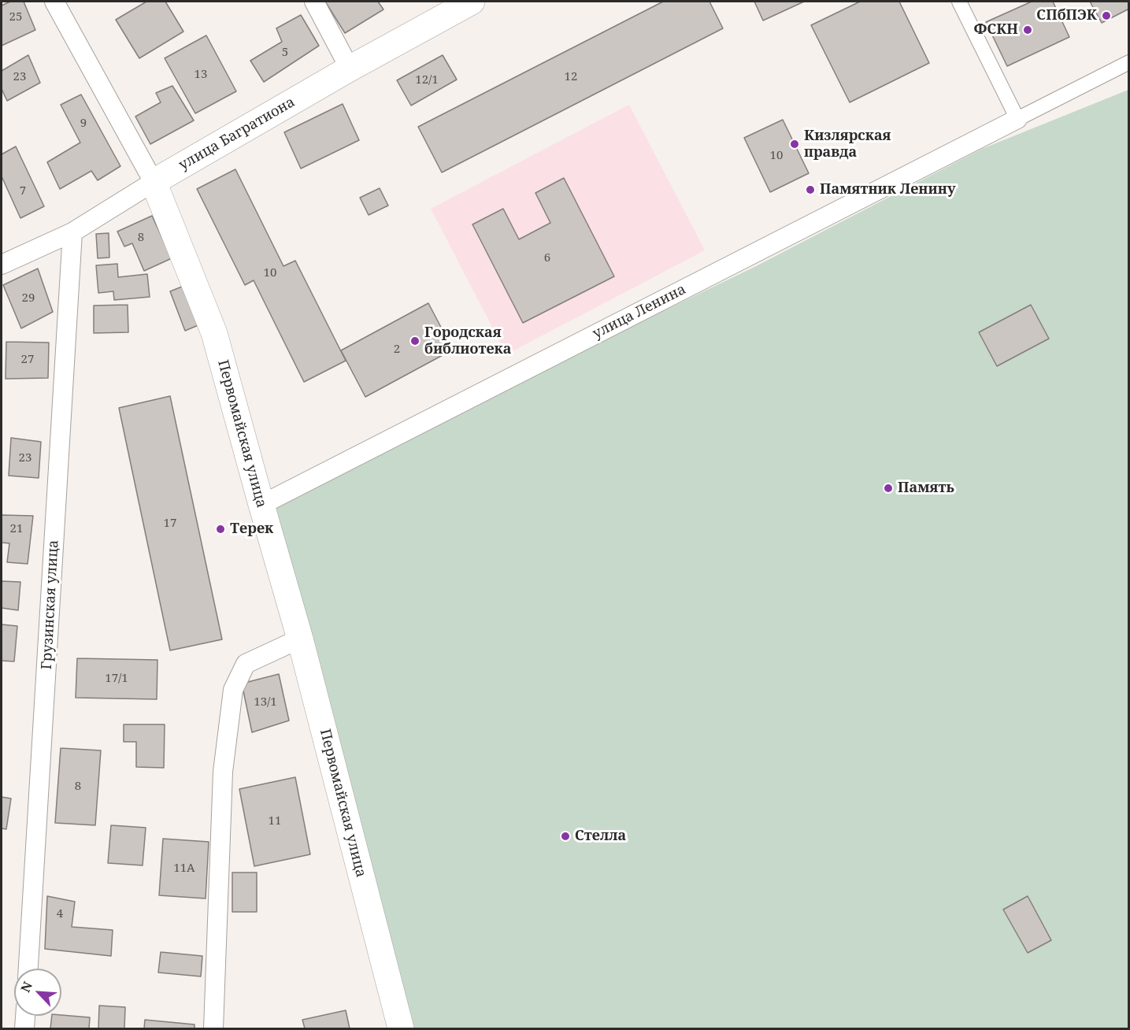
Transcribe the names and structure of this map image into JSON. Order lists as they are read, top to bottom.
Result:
{
  "streets": {
    "main road": ["улица Багратиона", "Первомайская улица"],
    "street": ["улица Ленина", "Грузинская улица"]
  },
  "crossings": [
    ["улица Багратиона", "Первомайская улица"],
    ["улица Багратиона", "Грузинская улица"],
    ["улица Ленина", "Первомайская улица"]
  ],
  "places": [
    "СПбПЭК",
    "ФСКН",
    "Кизлярская правда",
    "Памятник Ленину",
    "Городская библиотека",
    "Память",
    "Терек",
    "Стелла"
  ],
  "house_numbers": [
    "25",
    "5",
    "13",
    "23",
    "12",
    "12/1",
    "9",
    "10",
    "7",
    "8",
    "6",
    "10",
    "29",
    "2",
    "27",
    "23",
    "17",
    "21",
    "17/1",
    "13/1",
    "8",
    "11",
    "11А",
    "4"
  ],
  "north": "top left"
}
